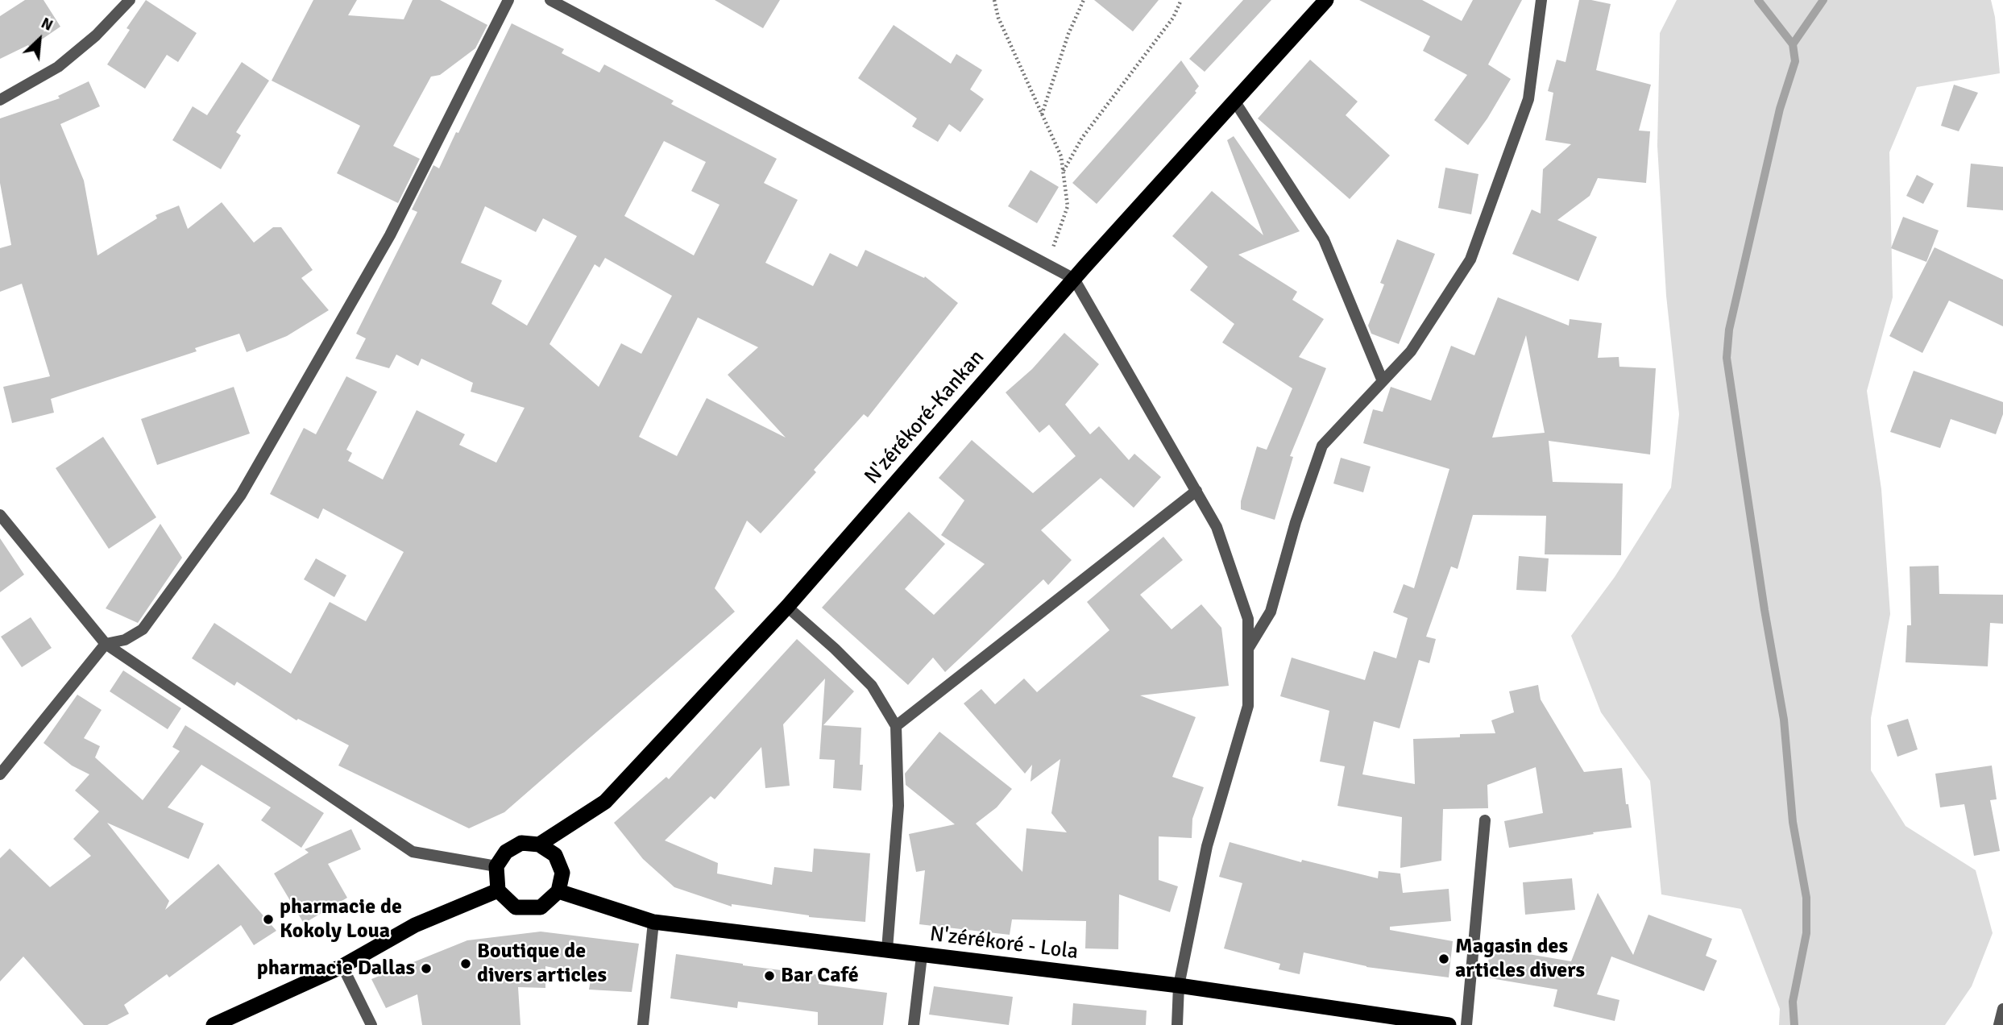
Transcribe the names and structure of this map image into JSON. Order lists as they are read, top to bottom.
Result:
{
  "streets": {
    "highway": ["N'zérékoré-Kankan", "N'zérékoré - Lola"]
  },
  "crossings": [
    ["N'zérékoré-Kankan", "N'zérékoré - Lola"]
  ],
  "places": [
    "pharmacie de Kokoly Loua",
    "Magasin des articles divers",
    "Boutique de divers articles",
    "pharmacie Dallas",
    "Bar Café"
  ],
  "north": "top right"
}
